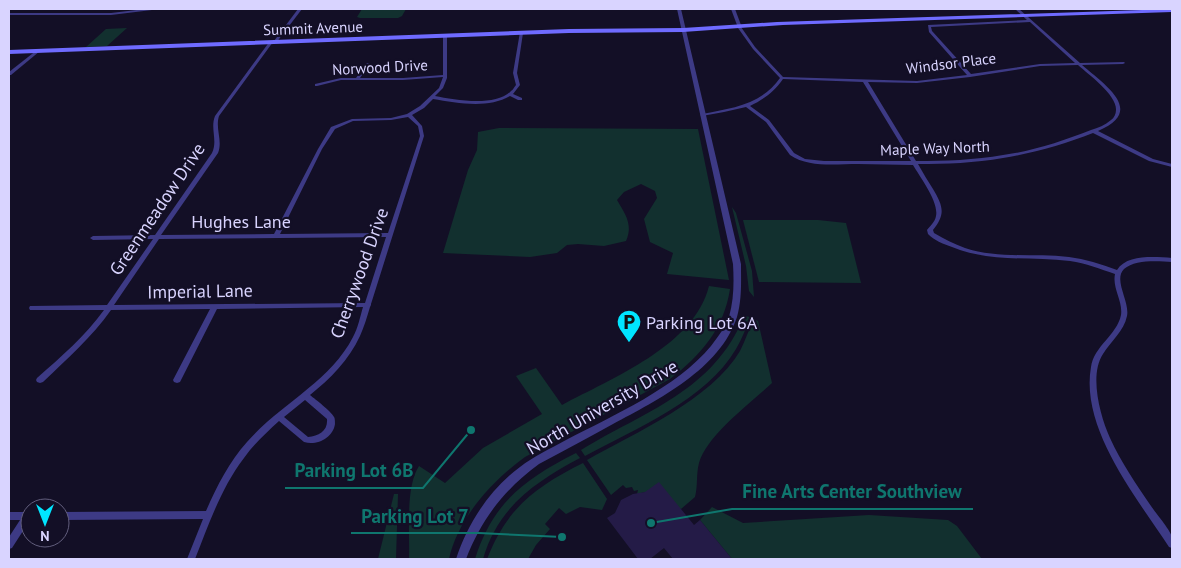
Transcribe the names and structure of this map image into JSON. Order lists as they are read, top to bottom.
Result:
{
  "streets": {
    "main road": ["Summit Avenue"],
    "street": [
      "Windsor Place",
      "Norwood Drive",
      "Maple Way North",
      "Greenmeadow Drive",
      "Hughes Lane",
      "Cherrywood Drive",
      "Imperial Lane",
      "North University Drive"
    ]
  },
  "crossings": [
    ["Summit Avenue", "Maple Way North"],
    ["Summit Avenue", "Greenmeadow Drive"],
    ["Summit Avenue", "North University Drive"],
    ["Windsor Place", "Maple Way North"],
    ["Greenmeadow Drive", "Hughes Lane"],
    ["Greenmeadow Drive", "Imperial Lane"],
    ["Hughes Lane", "Cherrywood Drive"],
    ["Cherrywood Drive", "Imperial Lane"]
  ],
  "places": {
    "parking": ["Parking Lot 6A"],
    "other": ["Parking Lot 6B", "Fine Arts Center Southview", "Parking Lot 7"]
  },
  "north": "bottom"
}
